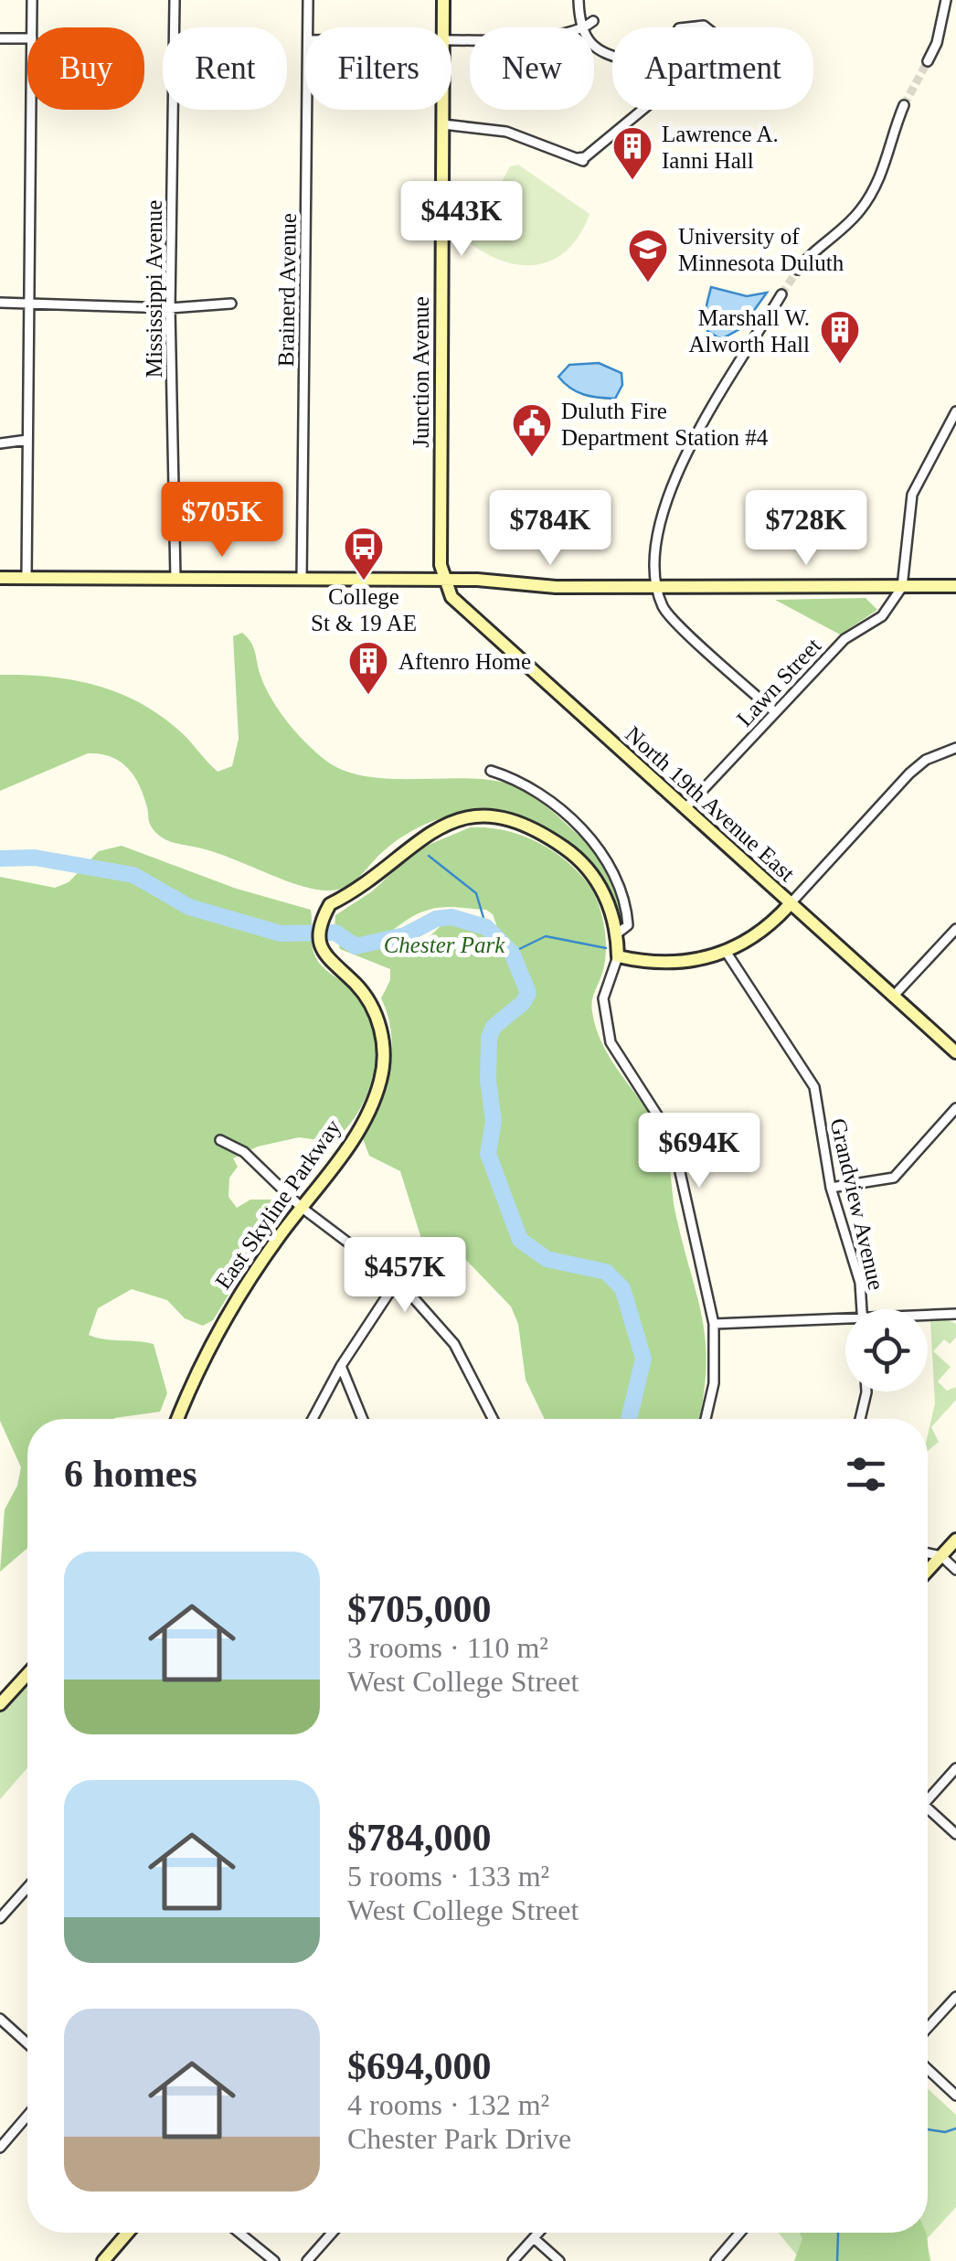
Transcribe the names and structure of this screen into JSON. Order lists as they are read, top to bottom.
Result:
{
  "streets": {
    "street": [
      "Mississippi Avenue",
      "Brainerd Avenue",
      "Junction Avenue",
      "Lawn Street",
      "North 19th Avenue East",
      "East Skyline Parkway",
      "Grandview Avenue"
    ]
  },
  "crossings": [
    ["Junction Avenue", "North 19th Avenue East"],
    ["Lawn Street", "North 19th Avenue East"]
  ],
  "parks": ["Chester Park"],
  "places": {
    "building": ["Lawrence A. Ianni Hall", "Marshall W. Alworth Hall", "Aftenro Home"],
    "school or university": ["University of Minnesota Duluth"],
    "public building": ["Duluth Fire Department Station #4"],
    "bus stop": ["College St & 19 AE"]
  },
  "page": {
    "chip": [
      "Buy",
      "Rent",
      "Filters",
      "New",
      "Apartment"
    ],
    "price": [
      "$443K",
      "$705K",
      "$784K",
      "$728K",
      "$694K",
      "$457K"
    ],
    "heading": "6 homes",
    "list": [
      {
        "name": "$705,000",
        "note": "3 rooms · 110 m² · West College Street"
      },
      {
        "name": "$784,000",
        "note": "5 rooms · 133 m² · West College Street"
      },
      {
        "name": "$694,000",
        "note": "4 rooms · 132 m² · Chester Park Drive"
      }
    ]
  }
}
